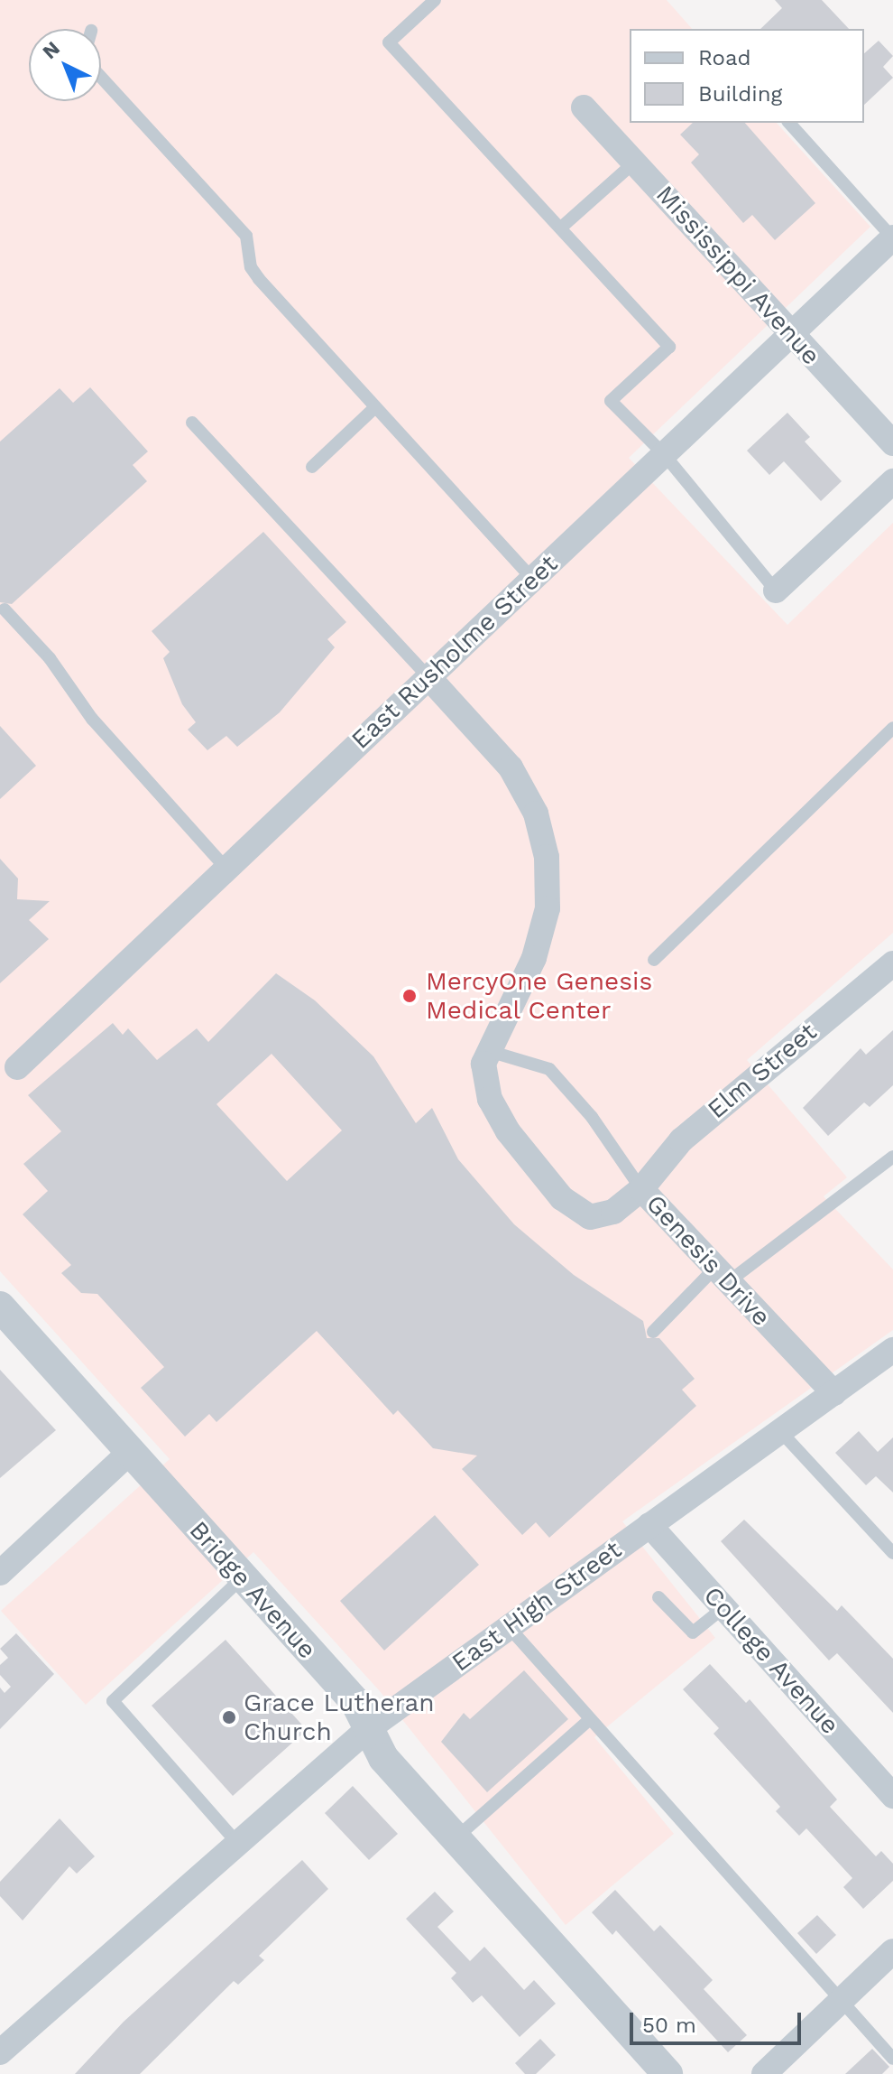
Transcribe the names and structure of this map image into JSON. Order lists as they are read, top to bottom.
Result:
{
  "streets": {
    "street": [
      "Mississippi Avenue",
      "East Rusholme Street",
      "Elm Street",
      "Genesis Drive",
      "Bridge Avenue",
      "East High Street",
      "College Avenue"
    ]
  },
  "crossings": [
    ["Mississippi Avenue", "East Rusholme Street"],
    ["East Rusholme Street", "Genesis Drive"],
    ["Elm Street", "Genesis Drive"],
    ["Genesis Drive", "East High Street"],
    ["Bridge Avenue", "East High Street"],
    ["East High Street", "College Avenue"]
  ],
  "places": ["MercyOne Genesis Medical Center", "Grace Lutheran Church"],
  "legend": ["Road", "Building"],
  "scale_bar": "50 m",
  "north": "top left"
}
